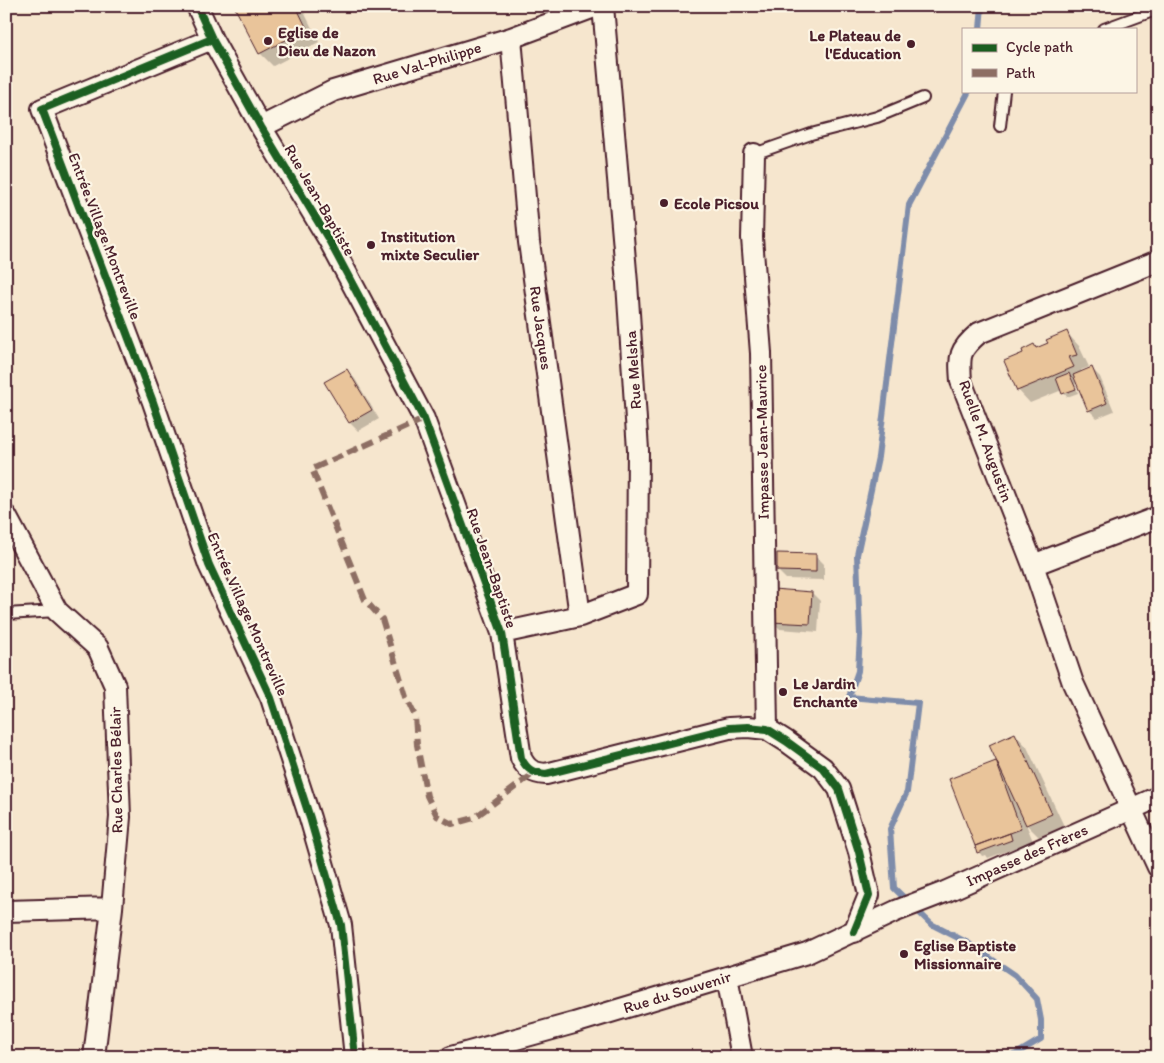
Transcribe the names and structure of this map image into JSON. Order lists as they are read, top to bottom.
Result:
{
  "streets": {
    "street": [
      "Rue Val-Philippe",
      "Rue Jean-Baptiste",
      "Entrée Village Montreville",
      "Rue Jacques",
      "Rue Melsha",
      "Ruelle M. Augustin",
      "Impasse Jean-Maurice",
      "Rue Charles Bélair",
      "Impasse des Frères",
      "Rue du Souvenir"
    ]
  },
  "crossings": [
    ["Rue Val-Philippe", "Rue Jean-Baptiste"],
    ["Rue Val-Philippe", "Rue Jacques"],
    ["Rue Jean-Baptiste", "Entrée Village Montreville"],
    ["Rue Jean-Baptiste", "Rue Melsha"],
    ["Rue Jean-Baptiste", "Impasse Jean-Maurice"],
    ["Rue Jean-Baptiste", "Rue du Souvenir"],
    ["Rue Jacques", "Rue Melsha"],
    ["Ruelle M. Augustin", "Impasse des Frères"],
    ["Impasse des Frères", "Rue du Souvenir"]
  ],
  "places": [
    "Eglise de Dieu de Nazon",
    "Le Plateau de l'Education",
    "Ecole Picsou",
    "Institution mixte Seculier",
    "Le Jardin Enchante",
    "Eglise Baptiste Missionnaire"
  ],
  "legend": ["Cycle path", "Path"]
}
